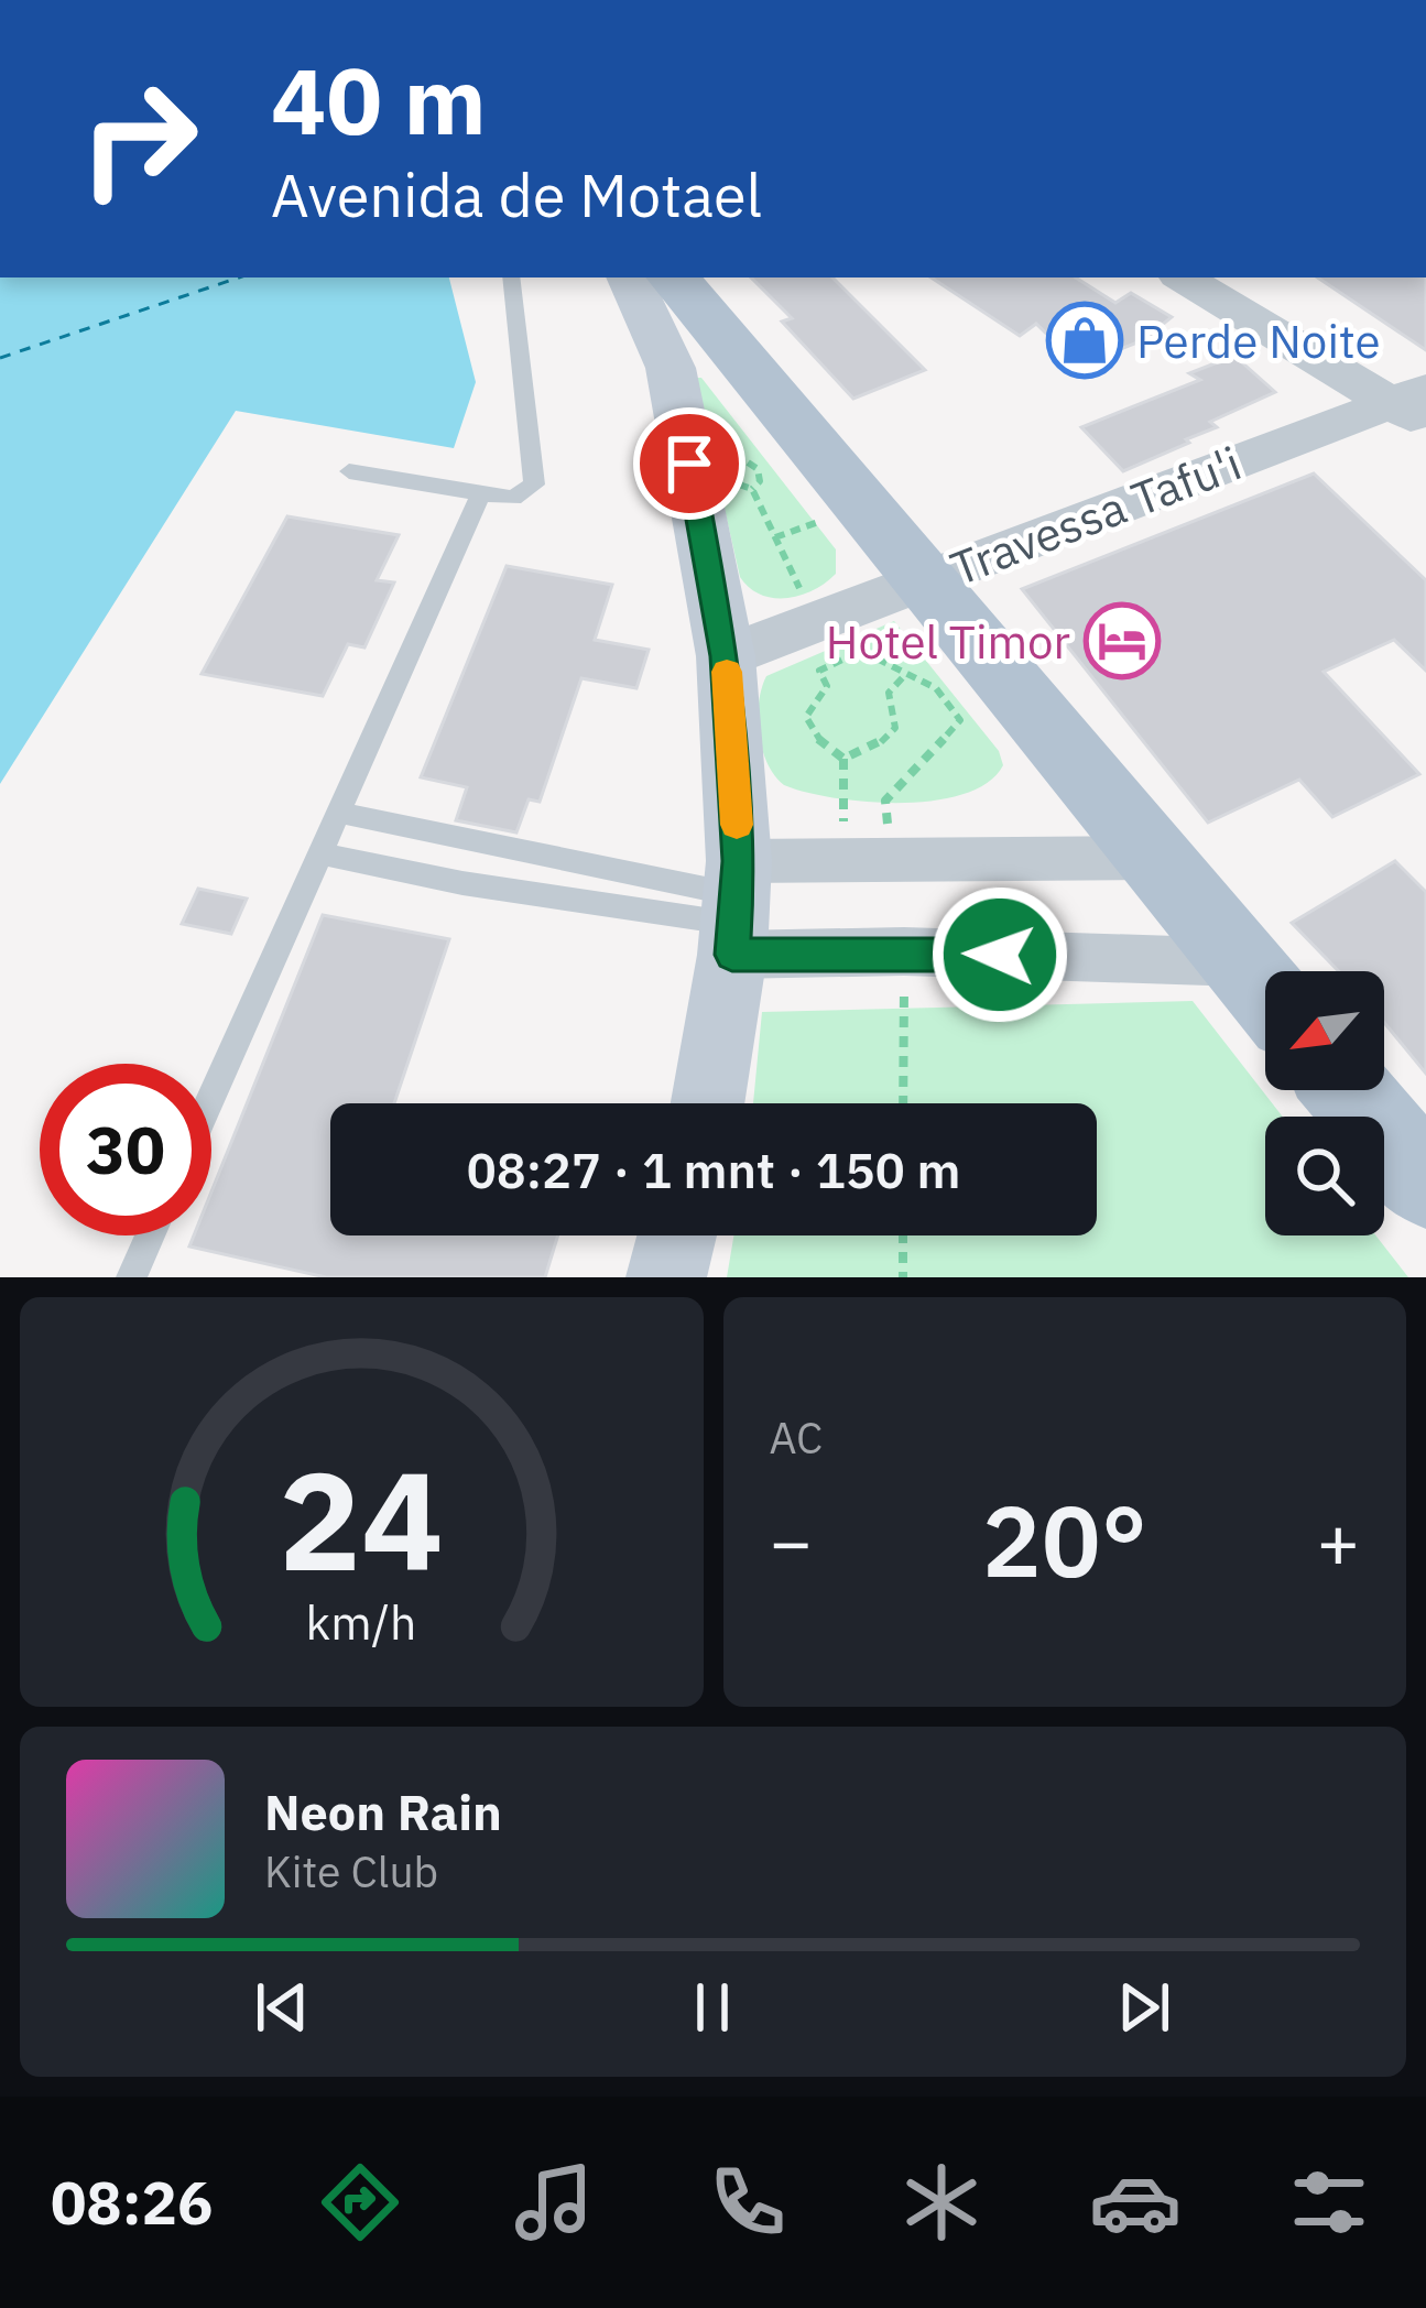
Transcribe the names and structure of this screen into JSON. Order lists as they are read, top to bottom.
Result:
{
  "streets": {
    "street": ["Travessa Tafu'i"]
  },
  "places": {
    "shop": ["Perde Noite"],
    "hotel": ["Hotel Timor"]
  },
  "north": "bottom left",
  "page": {
    "turn": ["40 m", "Avenida de Motael"],
    "limit": "30",
    "trip": "08:27 · 1 mnt · 150 m",
    "tile": "AC",
    "heat": ["−", "20°", "+"],
    "song": ["Neon Rain", "Kite Club"],
    "tabs": "08:26",
    "gauge": ["24", "km/h"]
  }
}
